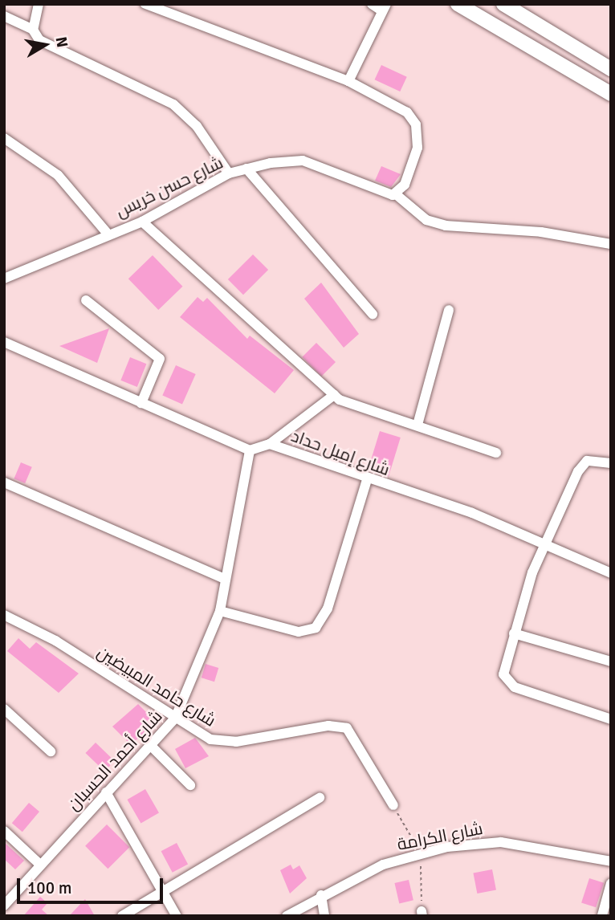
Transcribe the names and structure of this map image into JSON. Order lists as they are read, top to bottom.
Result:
{
  "streets": {
    "street": [
      "شارع حسن خريس",
      "شارع إميل حداد",
      "شارع حامد المبيضين",
      "شارع أحمد الحسبان",
      "شارع الكرامة"
    ]
  },
  "crossings": [
    ["شارع إميل حداد", "شارع أحمد الحسبان"],
    ["شارع حامد المبيضين", "شارع أحمد الحسبان"]
  ],
  "scale_bar": "100 m",
  "north": "right"
}
